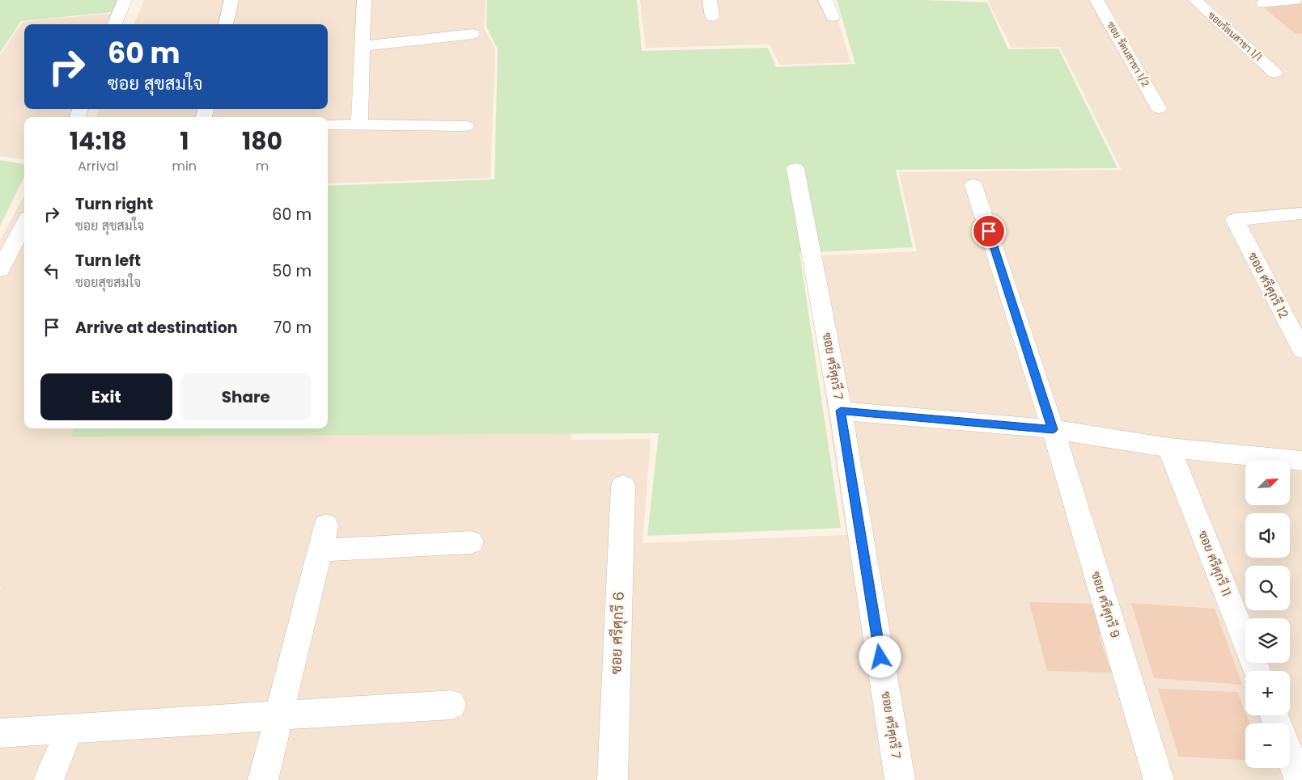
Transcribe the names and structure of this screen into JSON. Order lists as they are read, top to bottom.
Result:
{
  "streets": {
    "street": [
      "ซอยรัตนสาขา 1/1",
      "ซอย รัตนสาขา 1/2",
      "ซอย ศรีศุกรี 12",
      "ซอย ศรีศุกรี 7",
      "ซอย ศรีศุกรี 11",
      "ซอย ศรีศุกรี 9",
      "ซอย ศรีศุกรี 6"
    ]
  },
  "north": "top right",
  "page": {
    "turn": ["60 m", "ซอย สุขสมใจ"],
    "eta": [
      "14:18",
      "Arrival",
      "1",
      "min",
      "180",
      "m"
    ],
    "list": [
      {
        "name": "Turn right",
        "note": "ซอย สุขสมใจ",
        "value": "60 m"
      },
      {
        "name": "Turn left",
        "note": "ซอยสุขสมใจ",
        "value": "50 m"
      },
      {
        "name": "Arrive at destination",
        "value": "70 m"
      }
    ],
    "buttons": ["Exit", "Share"],
    "map_buttons": ["+", "−"]
  }
}
